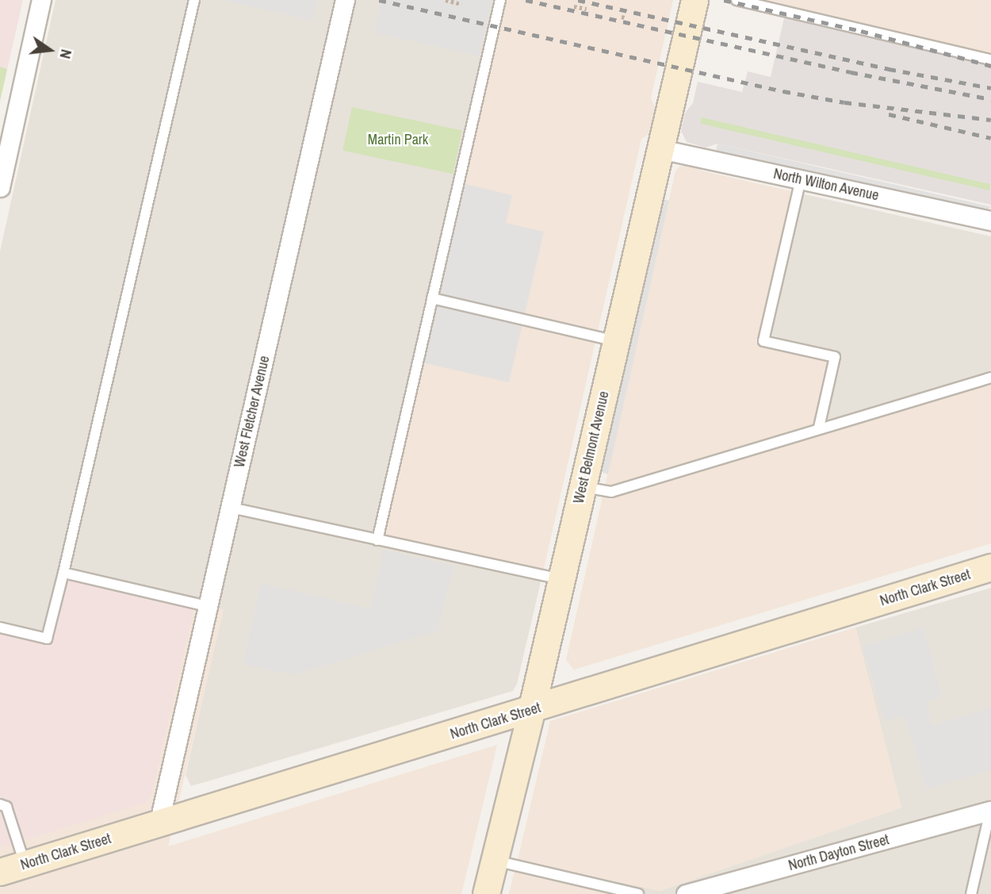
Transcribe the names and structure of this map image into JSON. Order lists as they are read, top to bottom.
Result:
{
  "streets": {
    "main road": ["West Belmont Avenue", "North Clark Street"],
    "street": ["North Wilton Avenue", "West Fletcher Avenue", "North Dayton Street"]
  },
  "crossings": [
    ["North Wilton Avenue", "West Belmont Avenue"],
    ["West Fletcher Avenue", "North Clark Street"],
    ["West Belmont Avenue", "North Clark Street"]
  ],
  "parks": ["Martin Park"],
  "north": "right"
}
